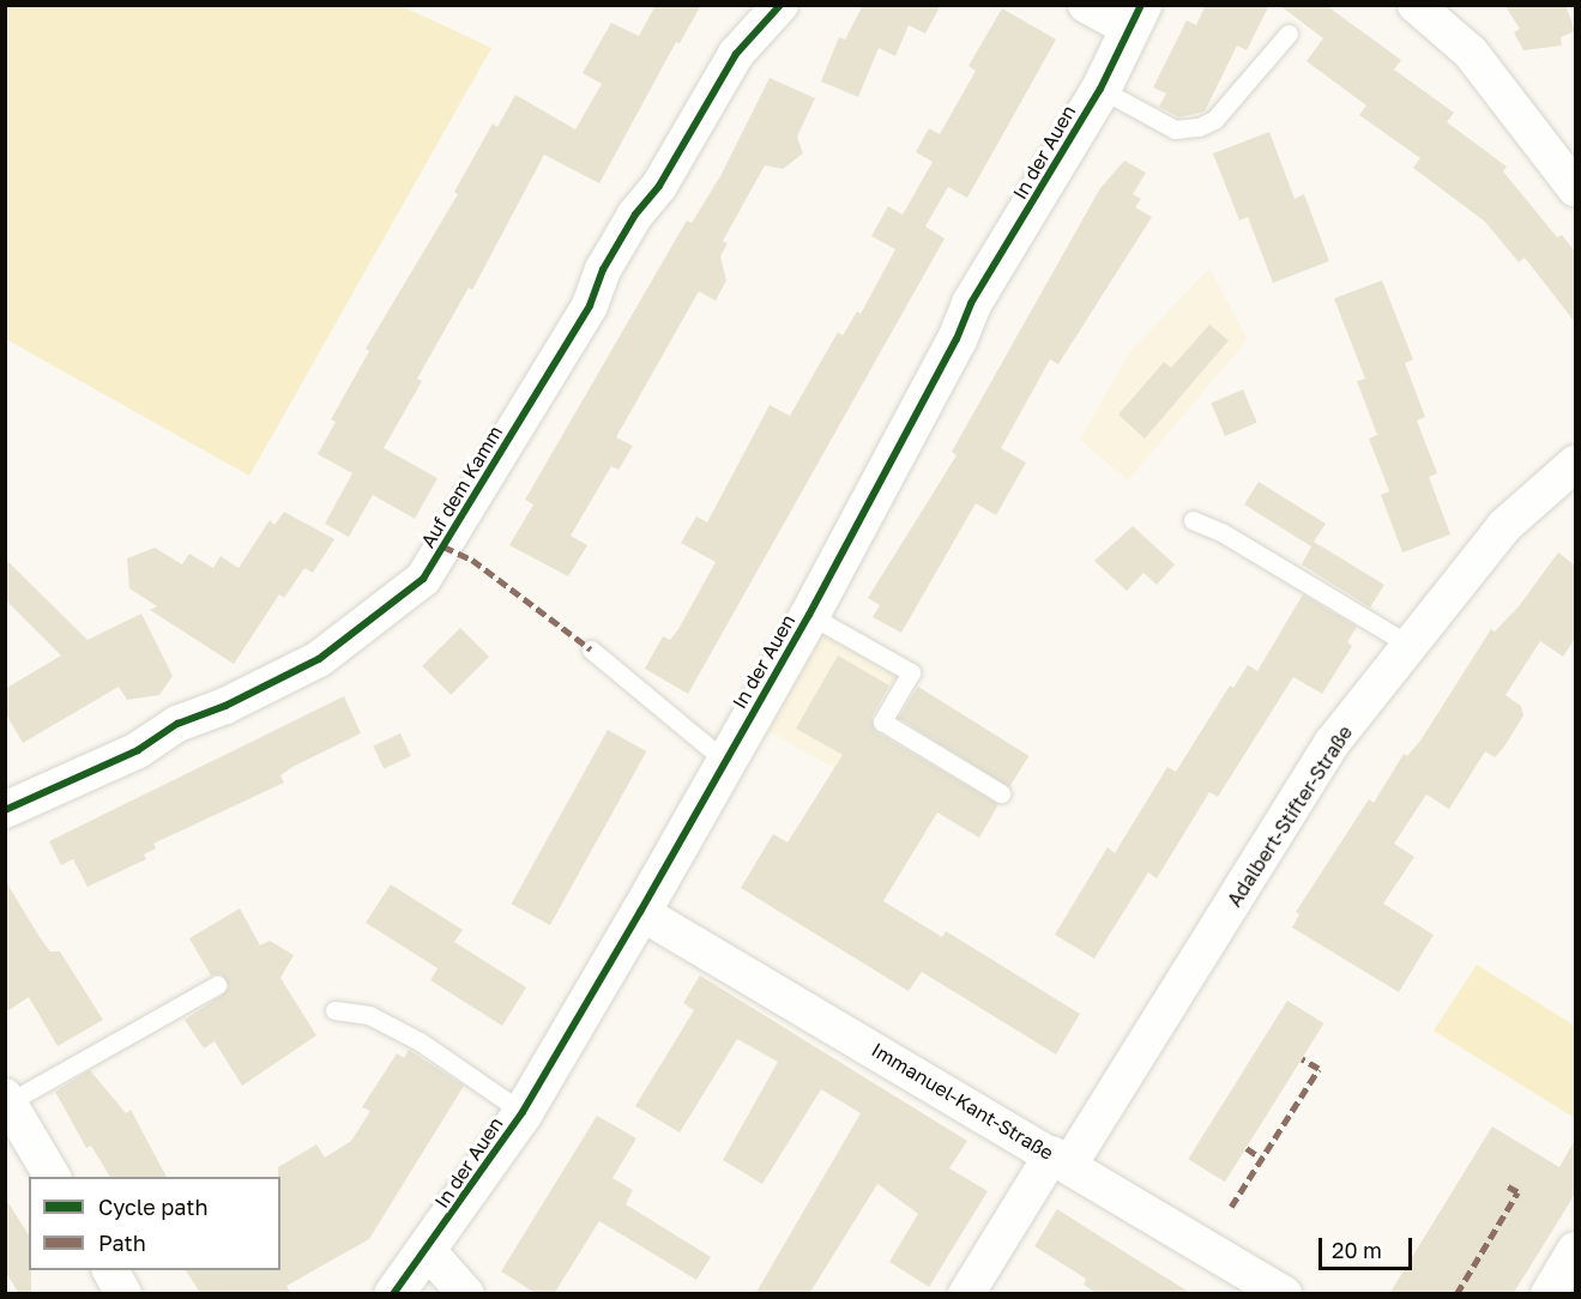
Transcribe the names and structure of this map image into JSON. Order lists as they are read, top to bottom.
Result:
{
  "streets": {
    "street": [
      "In der Auen",
      "Auf dem Kamm",
      "Adalbert-Stifter-Straße",
      "Immanuel-Kant-Straße"
    ]
  },
  "crossings": [
    ["In der Auen", "Immanuel-Kant-Straße"],
    ["Adalbert-Stifter-Straße", "Immanuel-Kant-Straße"]
  ],
  "legend": ["Cycle path", "Path"],
  "scale_bar": "20 m"
}
